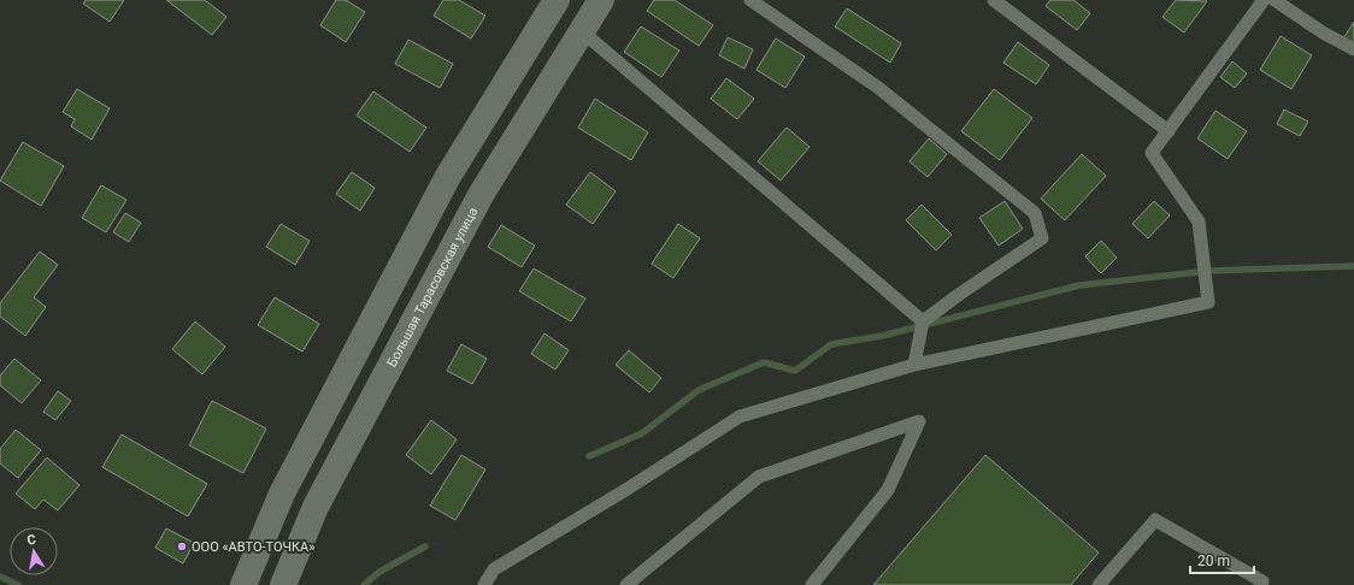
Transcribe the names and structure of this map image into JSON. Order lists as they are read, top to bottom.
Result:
{
  "streets": {
    "street": ["Большая Тарасовская улица"]
  },
  "places": ["ООО «АВТО-ТОЧКА»"],
  "scale_bar": "20 m",
  "north": "top"
}
